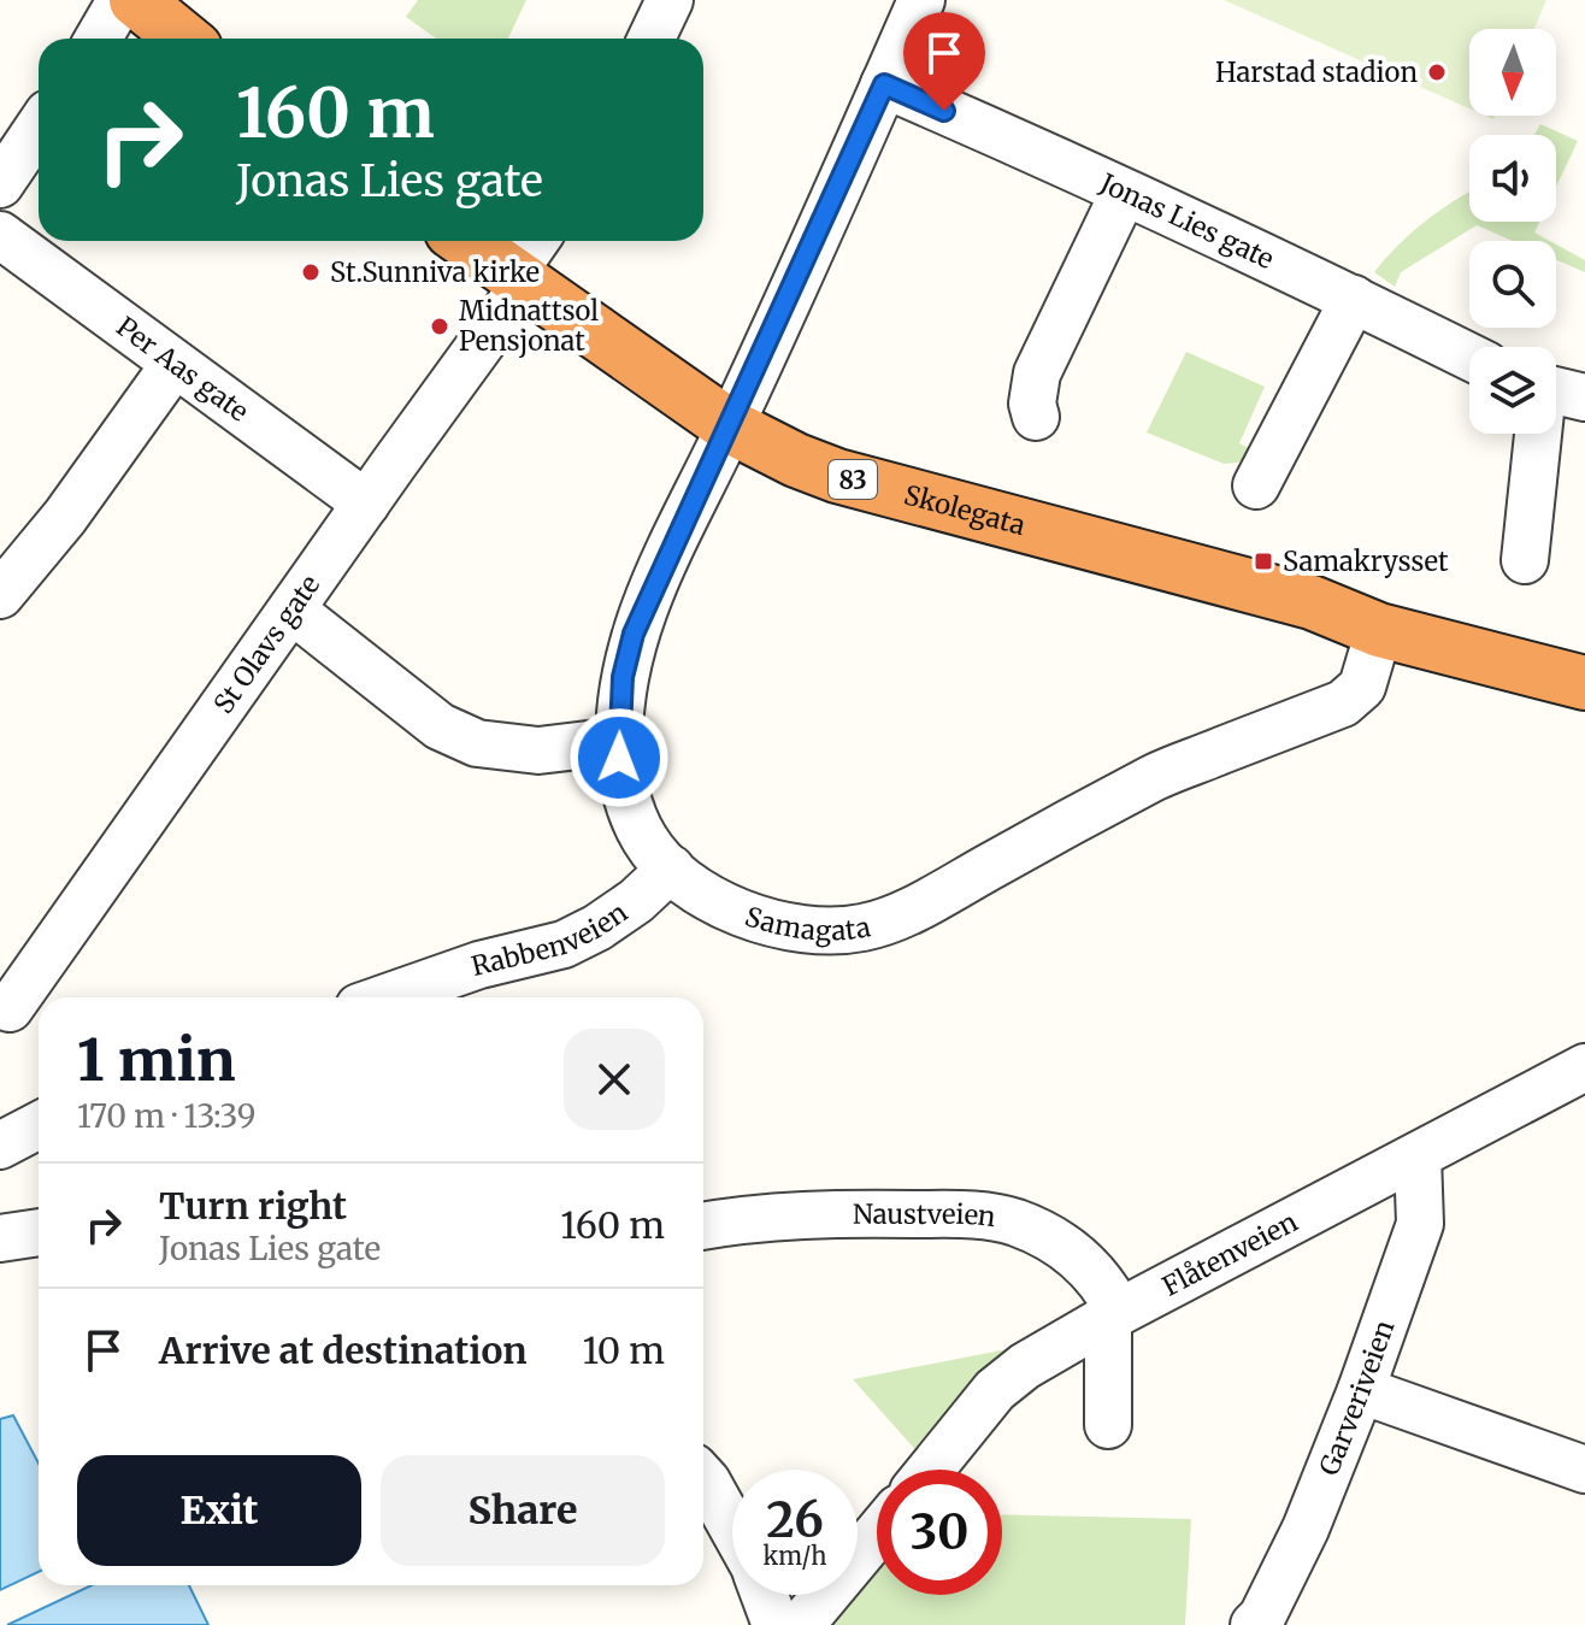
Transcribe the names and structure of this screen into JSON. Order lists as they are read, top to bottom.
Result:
{
  "streets": {
    "highway": ["83", "Skolegata"],
    "street": [
      "Jonas Lies gate",
      "Per Aas gate",
      "St Olavs gate",
      "Samagata",
      "Rabbenveien",
      "Naustveien",
      "Flåtenveien",
      "Garveriveien"
    ]
  },
  "crossings": [
    ["Jonas Lies gate", "Samagata"],
    ["Per Aas gate", "St Olavs gate"],
    ["83", "Skolegata"],
    ["83", "Samagata"],
    ["Skolegata", "St Olavs gate"],
    ["Skolegata", "Samagata"],
    ["Samagata", "Rabbenveien"],
    ["Naustveien", "Flåtenveien"],
    ["Flåtenveien", "Garveriveien"]
  ],
  "places": {
    "other": ["Harstad stadion", "St.Sunniva kirke", "Midnattsol Pensjonat"],
    "transit": ["Samakrysset"]
  },
  "north": "bottom",
  "page": {
    "turn": ["160 m", "Jonas Lies gate"],
    "heading": ["1 min", "170 m · 13:39"],
    "list": [
      {
        "name": "Turn right",
        "note": "Jonas Lies gate",
        "value": "160 m"
      },
      {
        "name": "Arrive at destination",
        "value": "10 m"
      }
    ],
    "buttons": ["Exit", "Share"],
    "speed": "26 km/h",
    "limit": "30"
  }
}
